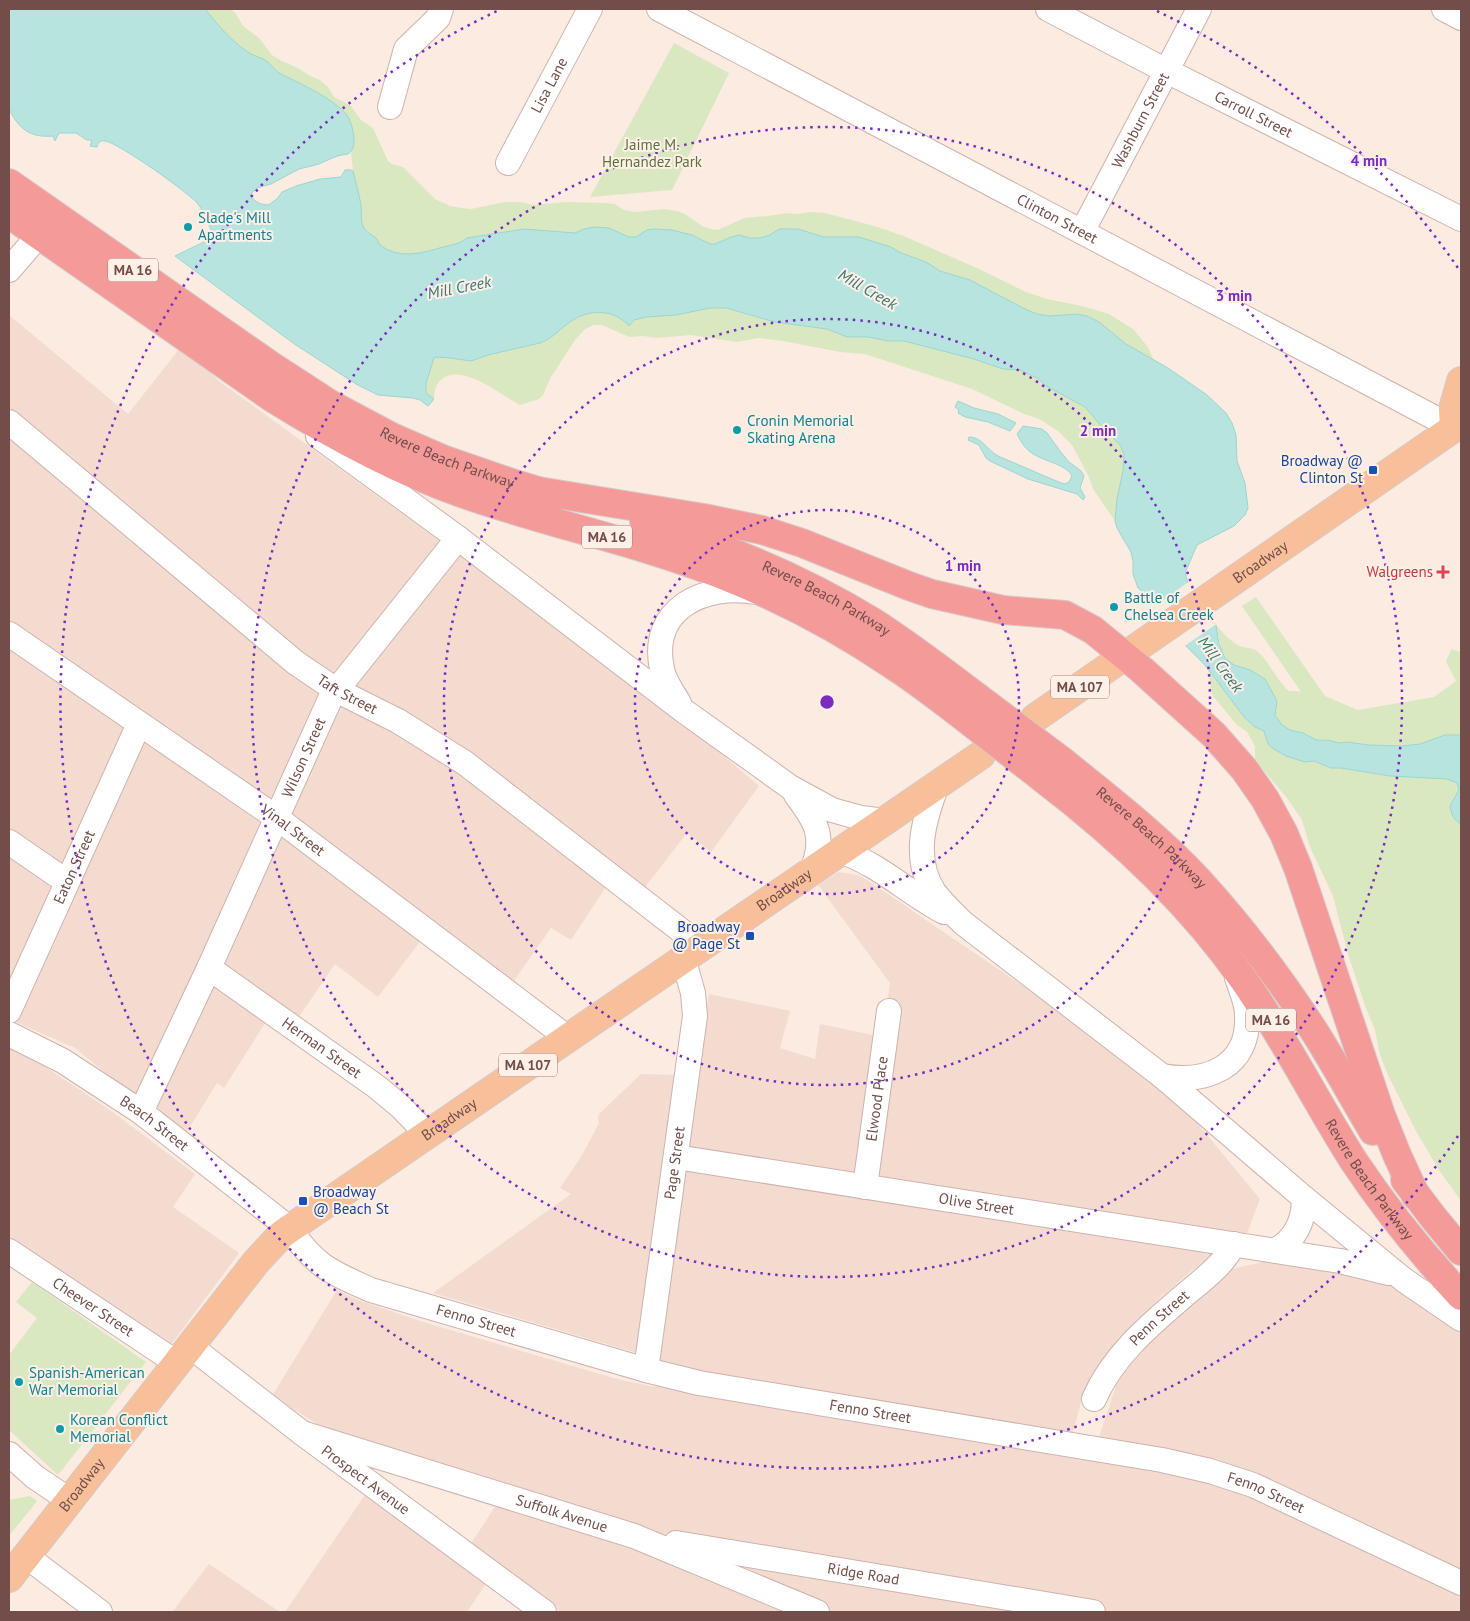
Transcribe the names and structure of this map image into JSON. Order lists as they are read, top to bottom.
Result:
{
  "streets": {
    "highway": ["MA 16", "Revere Beach Parkway"],
    "main road": ["Broadway", "MA 107"],
    "street": [
      "Lisa Lane",
      "Carroll Street",
      "Washburn Street",
      "Clinton Street",
      "Taft Street",
      "Wilson Street",
      "Vinal Street",
      "Eaton Street",
      "Herman Street",
      "Elwood Place",
      "Beach Street",
      "Page Street",
      "Olive Street",
      "Cheever Street",
      "Penn Street",
      "Fenno Street",
      "Prospect Avenue",
      "Suffolk Avenue",
      "Ridge Road"
    ]
  },
  "crossings": [
    ["Carroll Street", "Washburn Street"],
    ["Washburn Street", "Clinton Street"],
    ["Clinton Street", "Broadway"],
    ["Revere Beach Parkway", "Broadway"],
    ["Revere Beach Parkway", "Wilson Street"],
    ["Broadway", "Taft Street"],
    ["Broadway", "Vinal Street"],
    ["Broadway", "Herman Street"],
    ["Broadway", "Beach Street"],
    ["Broadway", "Page Street"],
    ["Broadway", "Cheever Street"],
    ["Broadway", "Fenno Street"],
    ["Broadway", "Prospect Avenue"],
    ["Taft Street", "Wilson Street"],
    ["Taft Street", "Page Street"],
    ["Wilson Street", "Vinal Street"],
    ["Wilson Street", "Herman Street"],
    ["Wilson Street", "Beach Street"],
    ["Vinal Street", "Eaton Street"],
    ["Elwood Place", "Olive Street"],
    ["Beach Street", "Fenno Street"],
    ["Page Street", "Olive Street"],
    ["Page Street", "Fenno Street"],
    ["Olive Street", "Penn Street"],
    ["Cheever Street", "Prospect Avenue"],
    ["Prospect Avenue", "Suffolk Avenue"],
    ["Suffolk Avenue", "Ridge Road"]
  ],
  "water": ["Mill Creek"],
  "parks": ["Jaime M. Hernandez Park"],
  "places": {
    "other": [
      "Slade's Mill Apartments",
      "Cronin Memorial Skating Arena",
      "Battle of Chelsea Creek",
      "Spanish-American War Memorial",
      "Korean Conflict Memorial"
    ],
    "transit": ["Broadway @ Clinton St", "Broadway @ Page St", "Broadway @ Beach St"],
    "health": ["Walgreens"]
  },
  "rings": [
    "4 min",
    "3 min",
    "2 min",
    "1 min"
  ]
}
